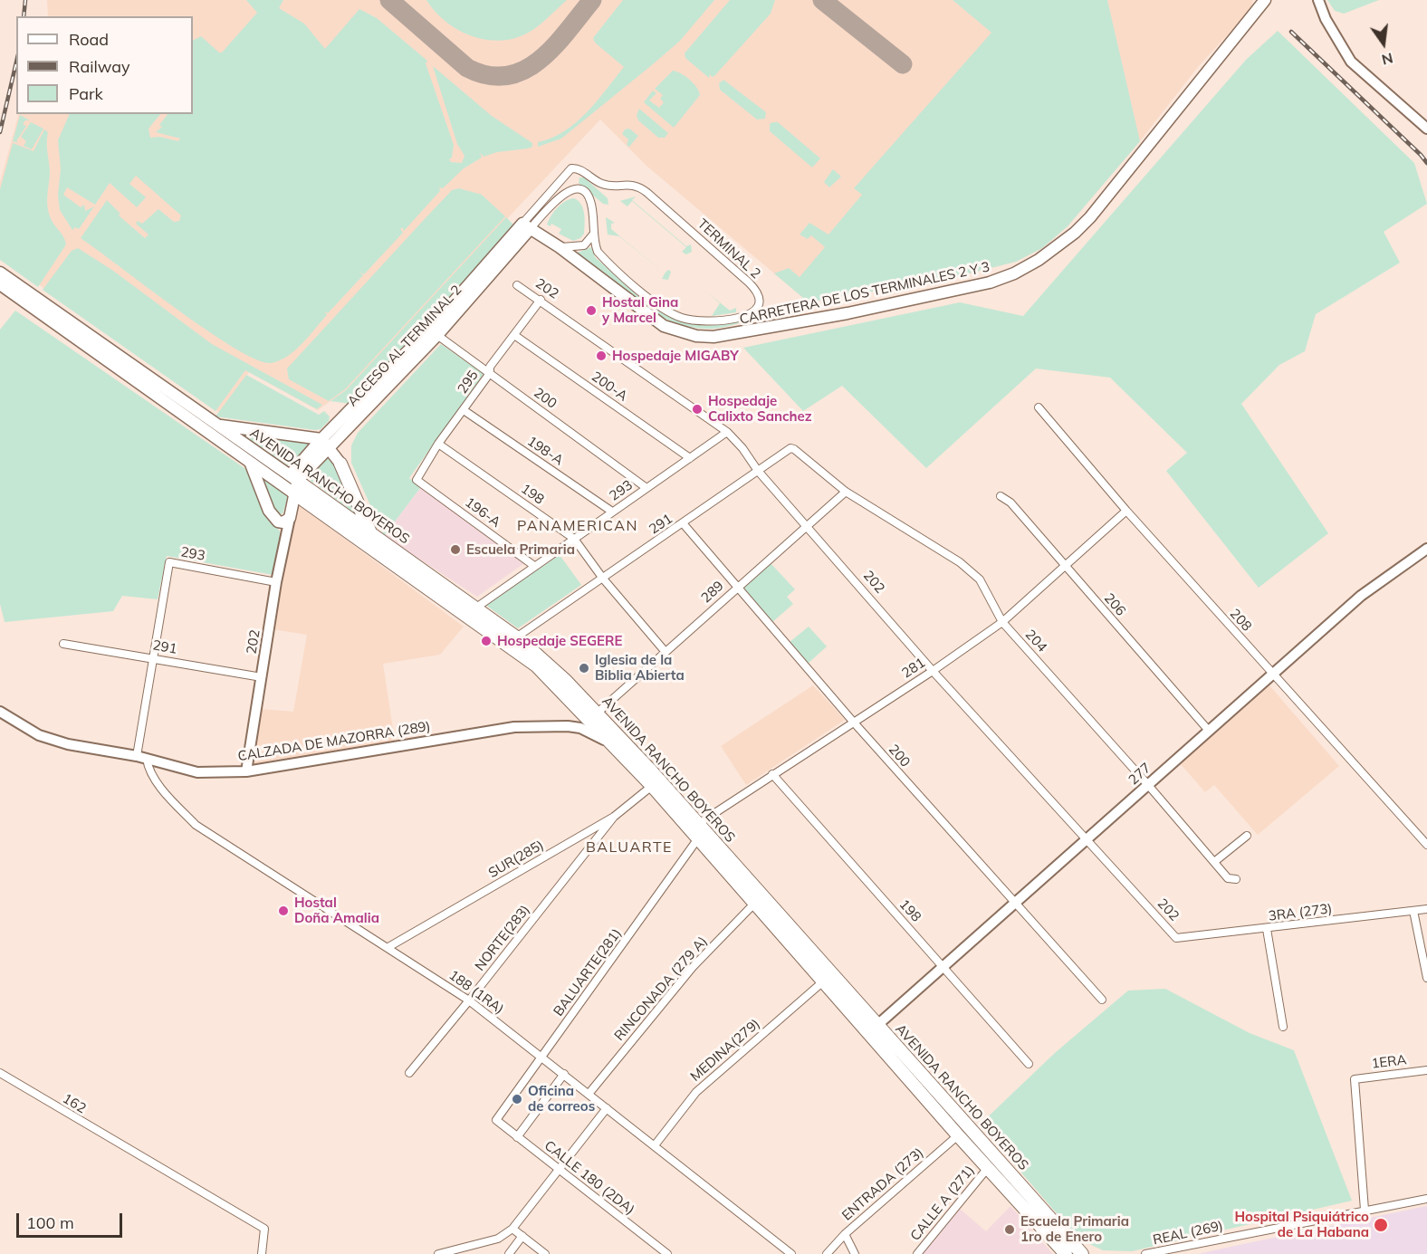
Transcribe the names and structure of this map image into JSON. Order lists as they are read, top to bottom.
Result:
{
  "streets": {
    "highway": ["AVENIDA RANCHO BOYEROS"],
    "main road": ["CARRETERA DE LOS TERMINALES 2 Y 3", "ACCESO AL TERMINAL 2"],
    "street": [
      "TERMINAL 2",
      "202",
      "295",
      "200-A",
      "200",
      "198-A",
      "293",
      "198",
      "196-A",
      "291",
      "289",
      "206",
      "208",
      "204",
      "281",
      "CALZADA DE MAZORRA (289)",
      "277",
      "SUR(285)",
      "3RA (273)",
      "NORTE(283)",
      "BALUARTE(281)",
      "RINCONADA (279 A)",
      "188 (1RA)",
      "MEDINA(279)",
      "1ERA",
      "162",
      "CALLE 180 (2DA)",
      "ENTRADA (273)",
      "CALLE A (271)",
      "REAL (269)"
    ]
  },
  "crossings": [
    ["TERMINAL 2", "CARRETERA DE LOS TERMINALES 2 Y 3"],
    ["TERMINAL 2", "ACCESO AL TERMINAL 2"],
    ["202", "295"],
    ["202", "293"],
    ["202", "291"],
    ["202", "289"],
    ["202", "281"],
    ["202", "CALZADA DE MAZORRA (289)"],
    ["202", "277"],
    ["202", "3RA (273)"],
    ["CARRETERA DE LOS TERMINALES 2 Y 3", "ACCESO AL TERMINAL 2"],
    ["ACCESO AL TERMINAL 2", "200"],
    ["ACCESO AL TERMINAL 2", "AVENIDA RANCHO BOYEROS"],
    ["295", "200-A"],
    ["295", "200"],
    ["295", "198-A"],
    ["295", "198"],
    ["295", "196-A"],
    ["200-A", "293"],
    ["200", "293"],
    ["200", "291"],
    ["200", "289"],
    ["200", "281"],
    ["200", "277"],
    ["198-A", "293"],
    ["AVENIDA RANCHO BOYEROS", "293"],
    ["AVENIDA RANCHO BOYEROS", "291"],
    ["AVENIDA RANCHO BOYEROS", "289"],
    ["AVENIDA RANCHO BOYEROS", "281"],
    ["AVENIDA RANCHO BOYEROS", "CALZADA DE MAZORRA (289)"],
    ["AVENIDA RANCHO BOYEROS", "277"],
    ["AVENIDA RANCHO BOYEROS", "SUR(285)"],
    ["AVENIDA RANCHO BOYEROS", "BALUARTE(281)"],
    ["AVENIDA RANCHO BOYEROS", "RINCONADA (279 A)"],
    ["AVENIDA RANCHO BOYEROS", "MEDINA(279)"],
    ["AVENIDA RANCHO BOYEROS", "ENTRADA (273)"],
    ["AVENIDA RANCHO BOYEROS", "CALLE A (271)"],
    ["293", "198"],
    ["293", "196-A"],
    ["293", "291"],
    ["198", "291"],
    ["198", "289"],
    ["198", "281"],
    ["198", "277"],
    ["291", "204"],
    ["289", "204"],
    ["206", "281"],
    ["206", "277"],
    ["208", "281"],
    ["208", "277"],
    ["204", "281"],
    ["204", "277"],
    ["CALZADA DE MAZORRA (289)", "188 (1RA)"],
    ["SUR(285)", "NORTE(283)"],
    ["SUR(285)", "188 (1RA)"],
    ["NORTE(283)", "188 (1RA)"],
    ["BALUARTE(281)", "188 (1RA)"],
    ["BALUARTE(281)", "CALLE 180 (2DA)"],
    ["RINCONADA (279 A)", "188 (1RA)"],
    ["188 (1RA)", "MEDINA(279)"],
    ["1ERA", "REAL (269)"]
  ],
  "districts": ["PANAMERICAN", "BALUARTE"],
  "places": [
    "Hostal Gina y Marcel",
    "Hospedaje MIGABY",
    "Hospedaje Calixto Sanchez",
    "Escuela Primaria",
    "Hospedaje SEGERE",
    "Iglesia de la Biblia Abierta",
    "Hostal Doña Amalia",
    "Oficina de correos",
    "Hospital Psiquiátrico de La Habana",
    "Escuela Primaria 1ro de Enero"
  ],
  "legend": ["Road", "Railway", "Park"],
  "scale_bar": "100 m",
  "north": "bottom"
}
